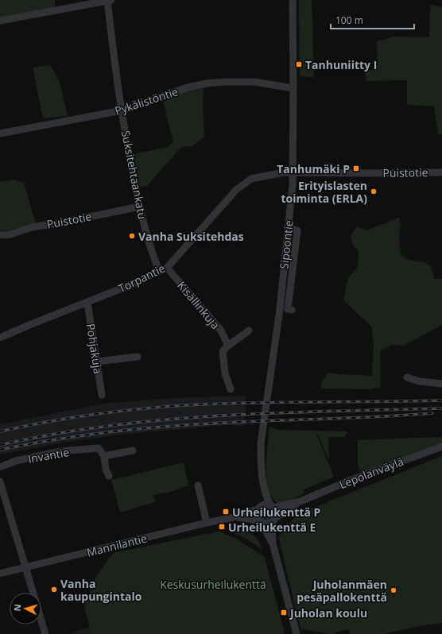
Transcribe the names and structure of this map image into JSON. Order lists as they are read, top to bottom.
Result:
{
  "streets": {
    "street": [
      "Pykälistöntie",
      "Puistotie",
      "Suksitehtaankatu",
      "Sipoontie",
      "Torpantie",
      "Kisällinkuja",
      "Pohjakuja",
      "Invantie",
      "Lepolanväylä",
      "Mannilantie"
    ]
  },
  "crossings": [
    ["Pykälistöntie", "Suksitehtaankatu"],
    ["Pykälistöntie", "Sipoontie"],
    ["Puistotie", "Suksitehtaankatu"],
    ["Puistotie", "Sipoontie"],
    ["Puistotie", "Torpantie"],
    ["Suksitehtaankatu", "Torpantie"],
    ["Sipoontie", "Torpantie"],
    ["Sipoontie", "Lepolanväylä"],
    ["Sipoontie", "Mannilantie"],
    ["Torpantie", "Kisällinkuja"],
    ["Torpantie", "Pohjakuja"],
    ["Lepolanväylä", "Mannilantie"]
  ],
  "parks": ["Keskusurheilukenttä"],
  "places": {
    "transit": [
      "Tanhuniitty I",
      "Tanhumäki P",
      "Urheilukenttä P",
      "Urheilukenttä E",
      "Juholan koulu"
    ],
    "other": [
      "Erityislasten toiminta (ERLA)",
      "Vanha Suksitehdas",
      "Vanha kaupungintalo",
      "Juholanmäen pesäpallokenttä"
    ]
  },
  "scale_bar": "100 m",
  "north": "left"
}
